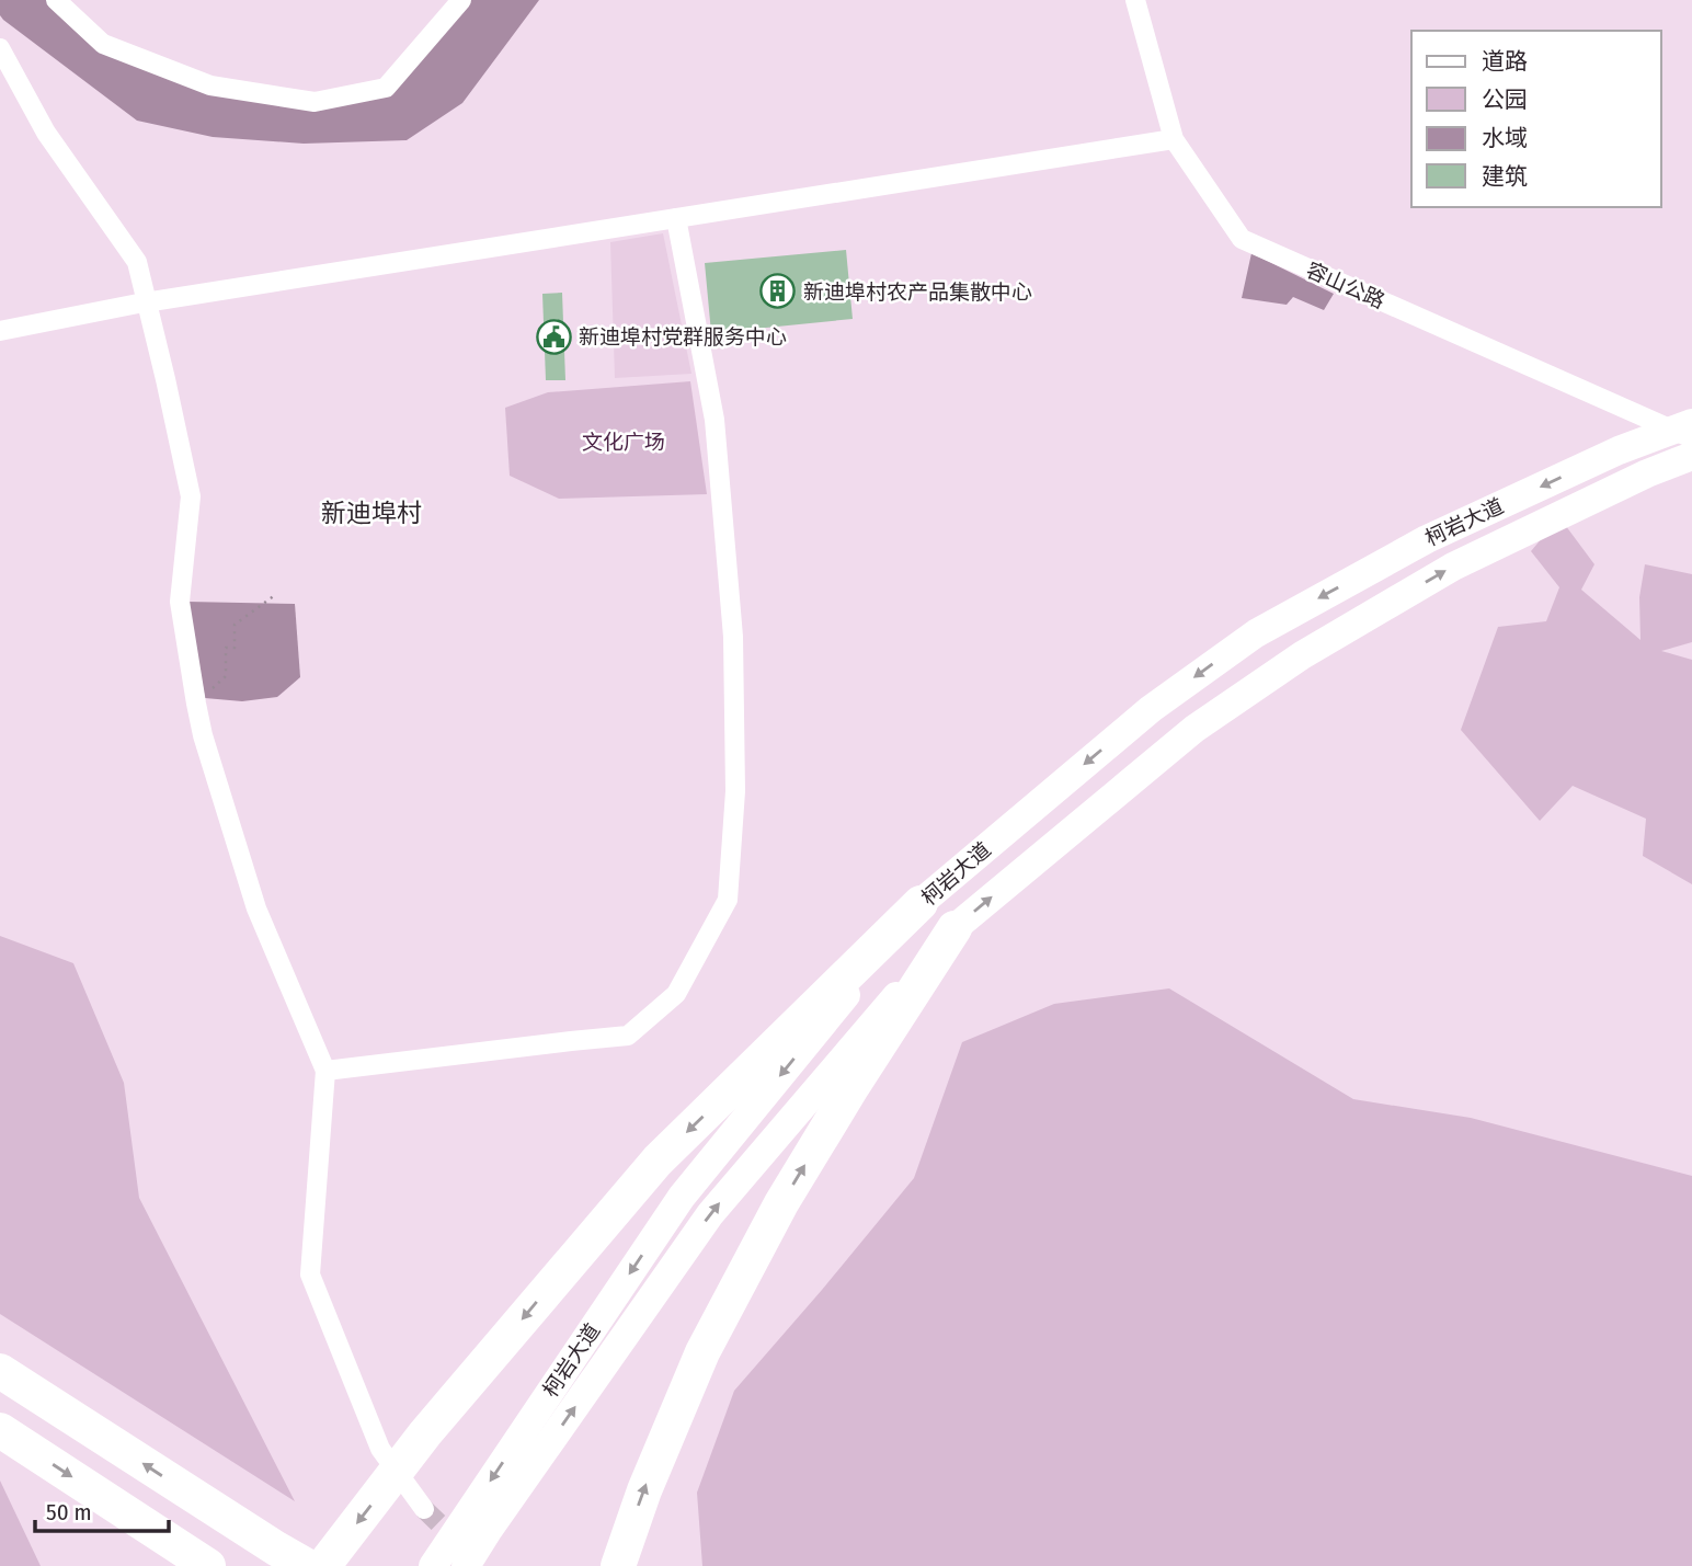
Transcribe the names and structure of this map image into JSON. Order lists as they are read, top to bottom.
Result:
{
  "streets": {
    "main road": ["柯岩大道"],
    "street": ["容山公路"]
  },
  "districts": ["新迪埠村"],
  "parks": ["文化广场"],
  "places": {
    "building": ["新迪埠村农产品集散中心"],
    "public building": ["新迪埠村党群服务中心"]
  },
  "legend": [
    "道路",
    "公园",
    "水域",
    "建筑"
  ],
  "scale_bar": "50 m"
}
